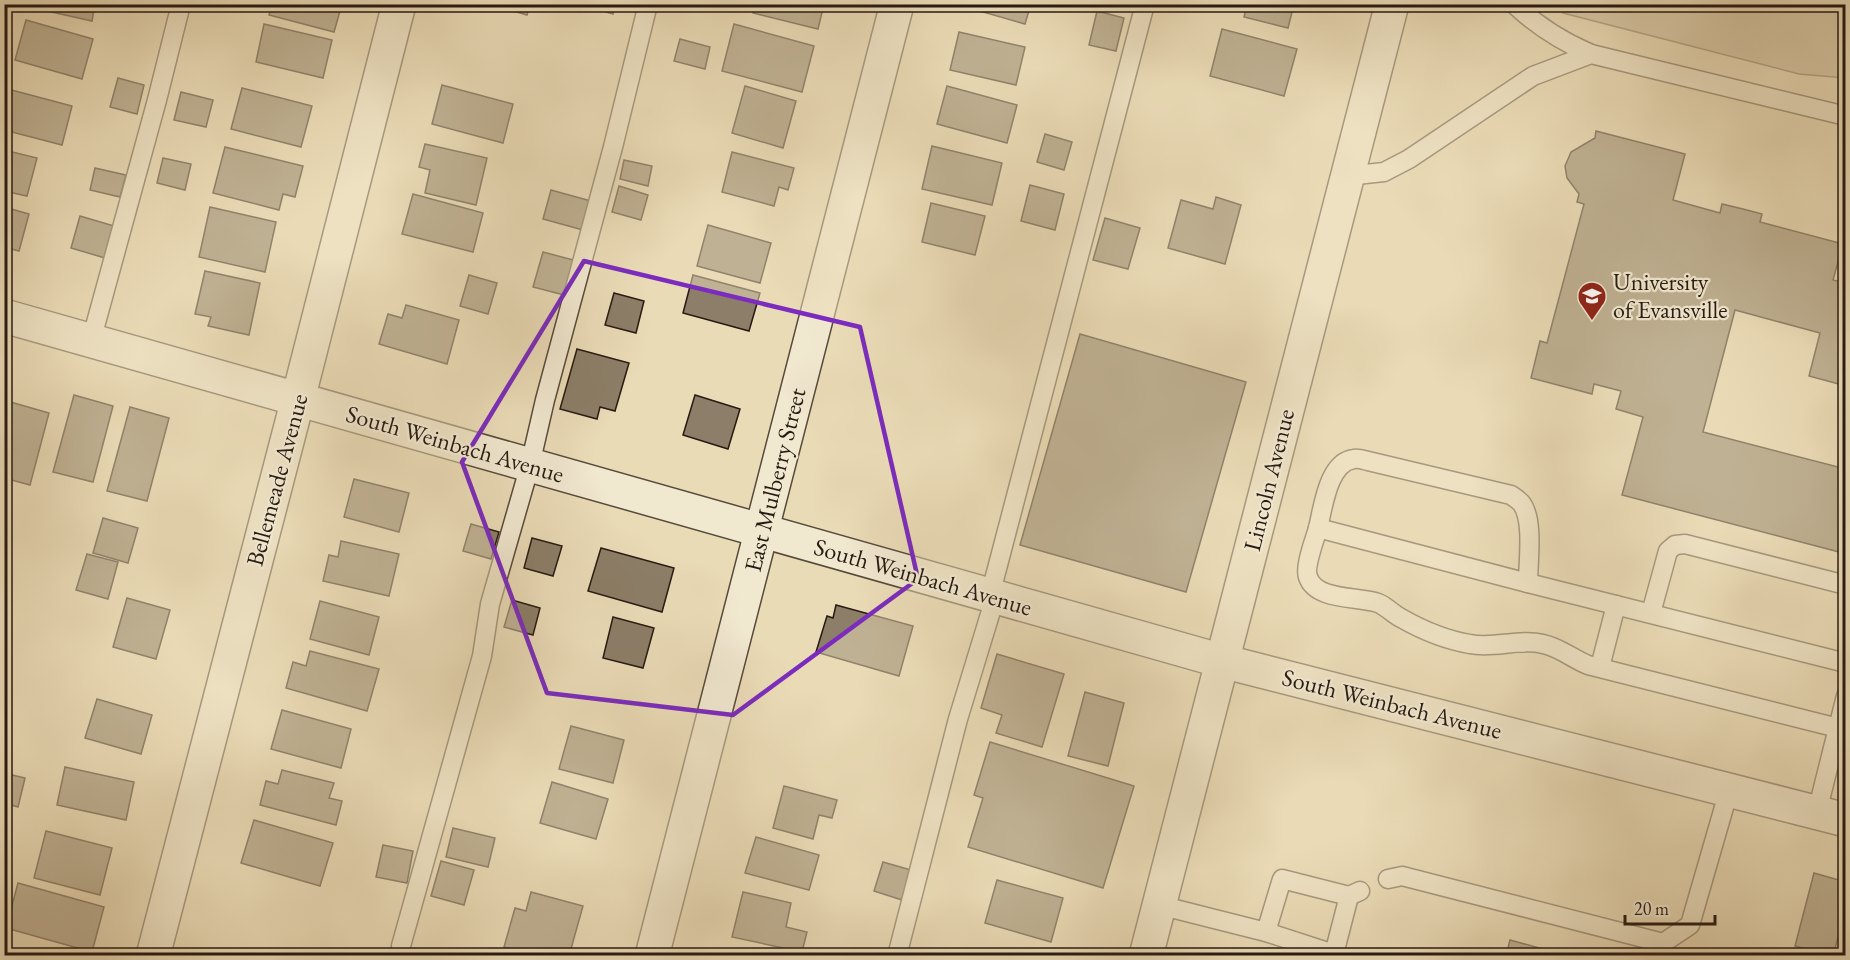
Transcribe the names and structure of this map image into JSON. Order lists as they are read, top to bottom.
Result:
{
  "streets": {
    "street": [
      "South Weinbach Avenue",
      "Bellemeade Avenue",
      "East Mulberry Street",
      "Lincoln Avenue"
    ]
  },
  "crossings": [
    ["South Weinbach Avenue", "Bellemeade Avenue"],
    ["South Weinbach Avenue", "East Mulberry Street"],
    ["South Weinbach Avenue", "Lincoln Avenue"]
  ],
  "places": {
    "school or university": ["University of Evansville"]
  },
  "scale_bar": "20 m"
}
